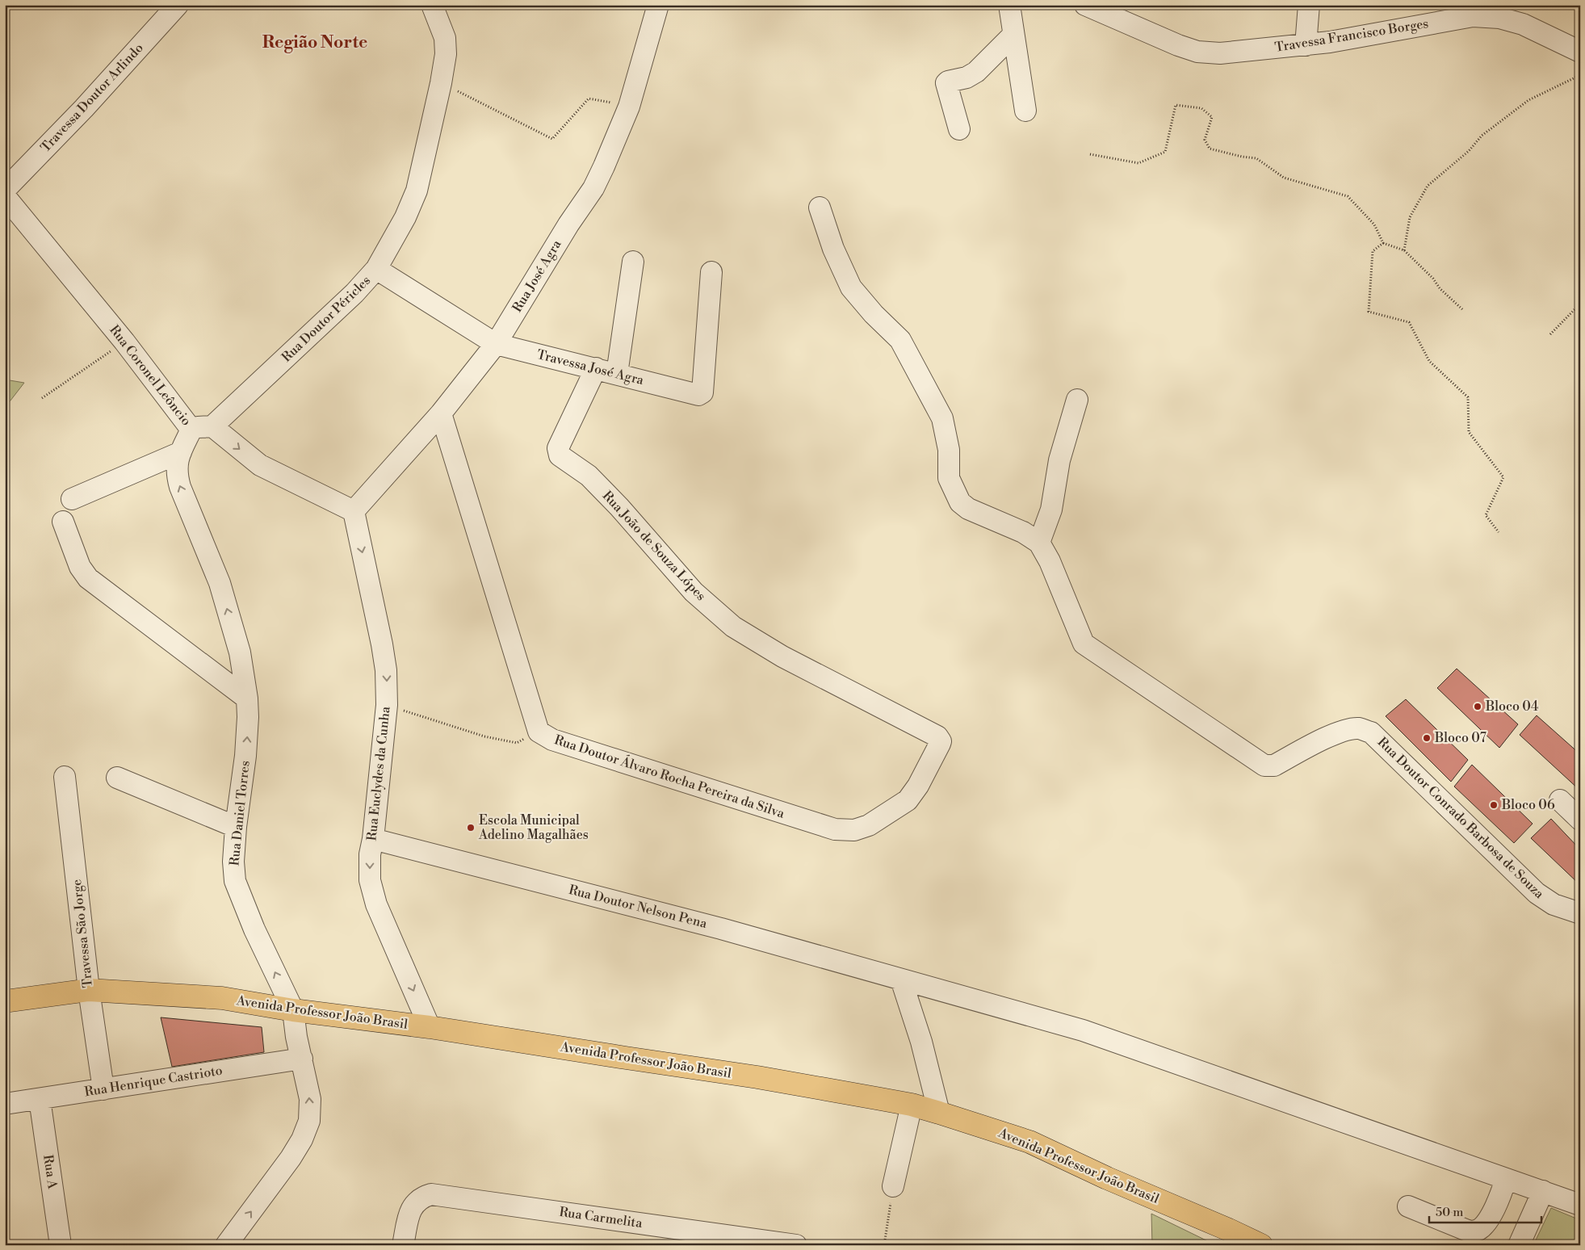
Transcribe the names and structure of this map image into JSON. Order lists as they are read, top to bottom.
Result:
{
  "streets": {
    "main road": ["Avenida Professor João Brasil"],
    "street": [
      "Travessa Francisco Borges",
      "Travessa Doutor Arlindo",
      "Rua José Agra",
      "Rua Doutor Péricles",
      "Travessa José Agra",
      "Rua Coronel Leôncio",
      "Rua João de Souza Lópes",
      "Rua Euclydes da Cunha",
      "Rua Doutor Álvaro Rocha Pereira da Silva",
      "Rua Daniel Torres",
      "Rua Doutor Conrado Barbosa de Souza",
      "Rua Doutor Nelson Pena",
      "Travessa São Jorge",
      "Rua Henrique Castrioto",
      "Rua A",
      "Rua Carmelita"
    ]
  },
  "crossings": [
    ["Rua José Agra", "Travessa José Agra"],
    ["Rua José Agra", "Rua Euclydes da Cunha"],
    ["Rua José Agra", "Rua Doutor Álvaro Rocha Pereira da Silva"],
    ["Rua Doutor Péricles", "Travessa José Agra"],
    ["Rua Doutor Péricles", "Rua Coronel Leôncio"],
    ["Travessa José Agra", "Rua João de Souza Lópes"],
    ["Rua Coronel Leôncio", "Rua Daniel Torres"],
    ["Rua João de Souza Lópes", "Rua Doutor Álvaro Rocha Pereira da Silva"],
    ["Rua Euclydes da Cunha", "Rua Doutor Nelson Pena"],
    ["Rua Euclydes da Cunha", "Avenida Professor João Brasil"],
    ["Rua Daniel Torres", "Avenida Professor João Brasil"],
    ["Rua Daniel Torres", "Rua Henrique Castrioto"],
    ["Travessa São Jorge", "Avenida Professor João Brasil"],
    ["Travessa São Jorge", "Rua Henrique Castrioto"],
    ["Rua Henrique Castrioto", "Rua A"]
  ],
  "one_way": ["Rua Euclydes da Cunha", "Rua Daniel Torres"],
  "districts": ["Região Norte"],
  "places": [
    "Bloco 04",
    "Bloco 07",
    "Bloco 06",
    "Escola Municipal Adelino Magalhães"
  ],
  "scale_bar": "50 m"
}
